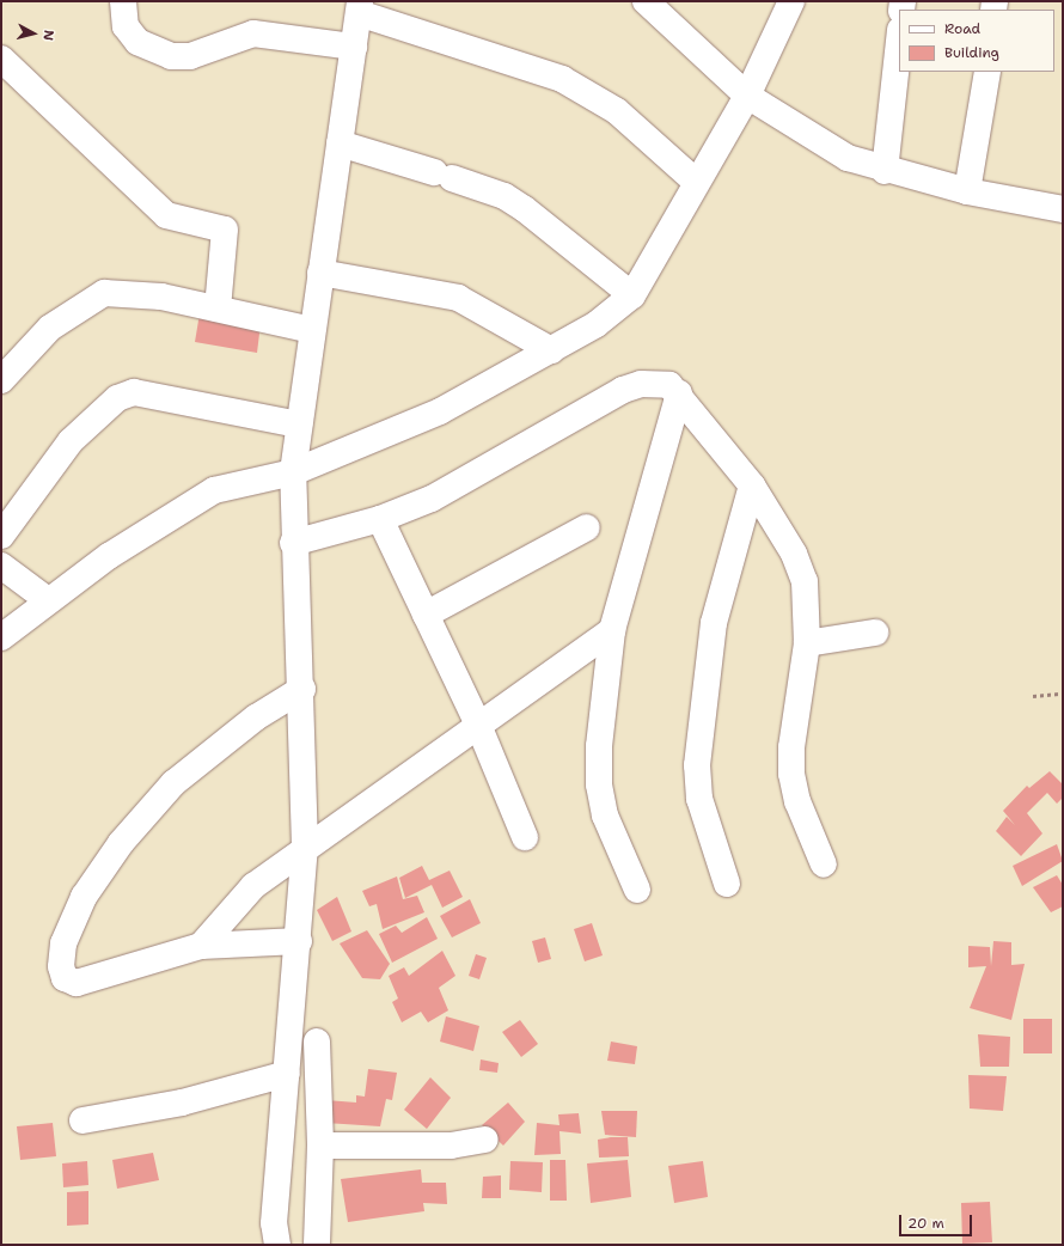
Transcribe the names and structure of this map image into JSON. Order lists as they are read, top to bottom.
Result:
{
  "legend": ["Road", "Building"],
  "scale_bar": "20 m",
  "north": "right"
}
